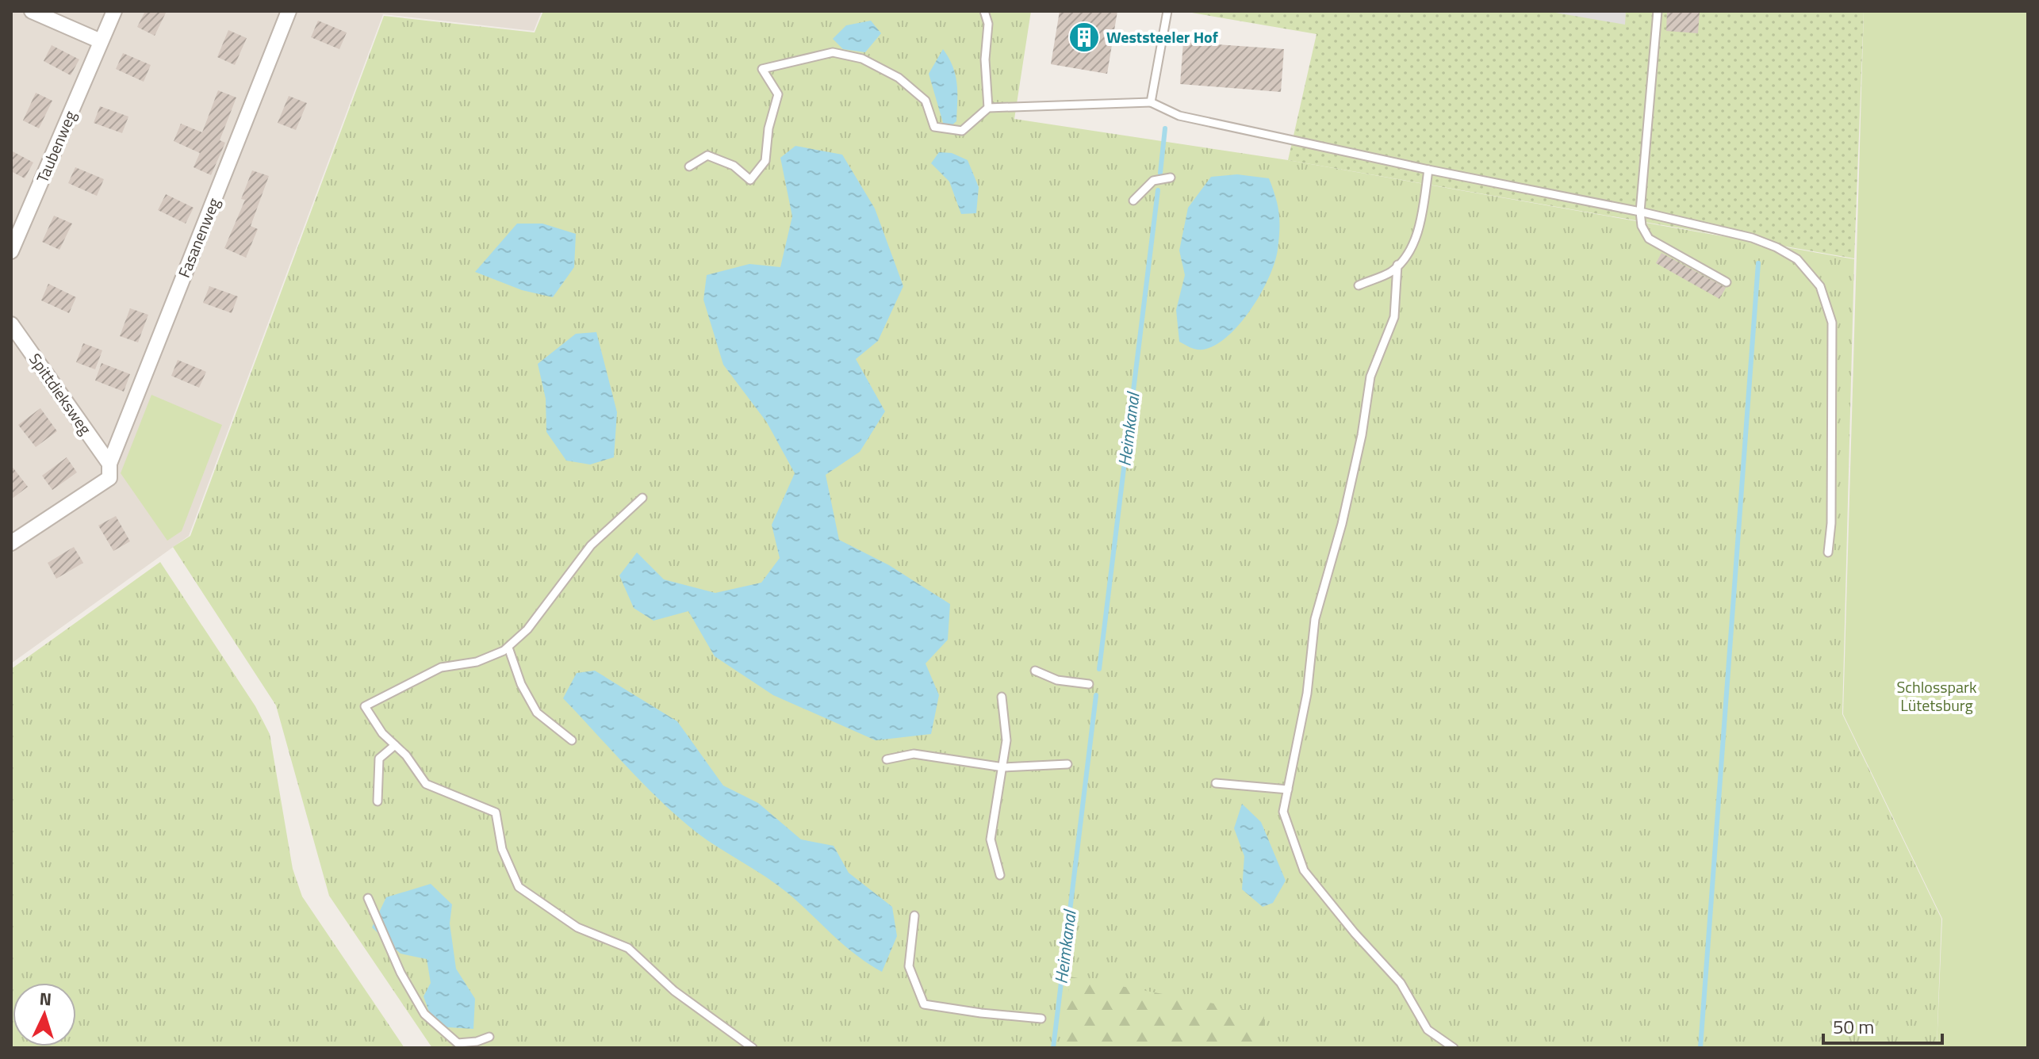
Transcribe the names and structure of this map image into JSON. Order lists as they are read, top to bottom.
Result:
{
  "streets": {
    "street": ["Taubenweg", "Fasanenweg", "Spittdieksweg"]
  },
  "crossings": [
    ["Fasanenweg", "Spittdieksweg"]
  ],
  "water": ["Heimkanal"],
  "parks": ["Schlosspark Lütetsburg"],
  "places": {
    "building": ["Weststeeler Hof"]
  },
  "scale_bar": "50 m",
  "north": "top"
}
